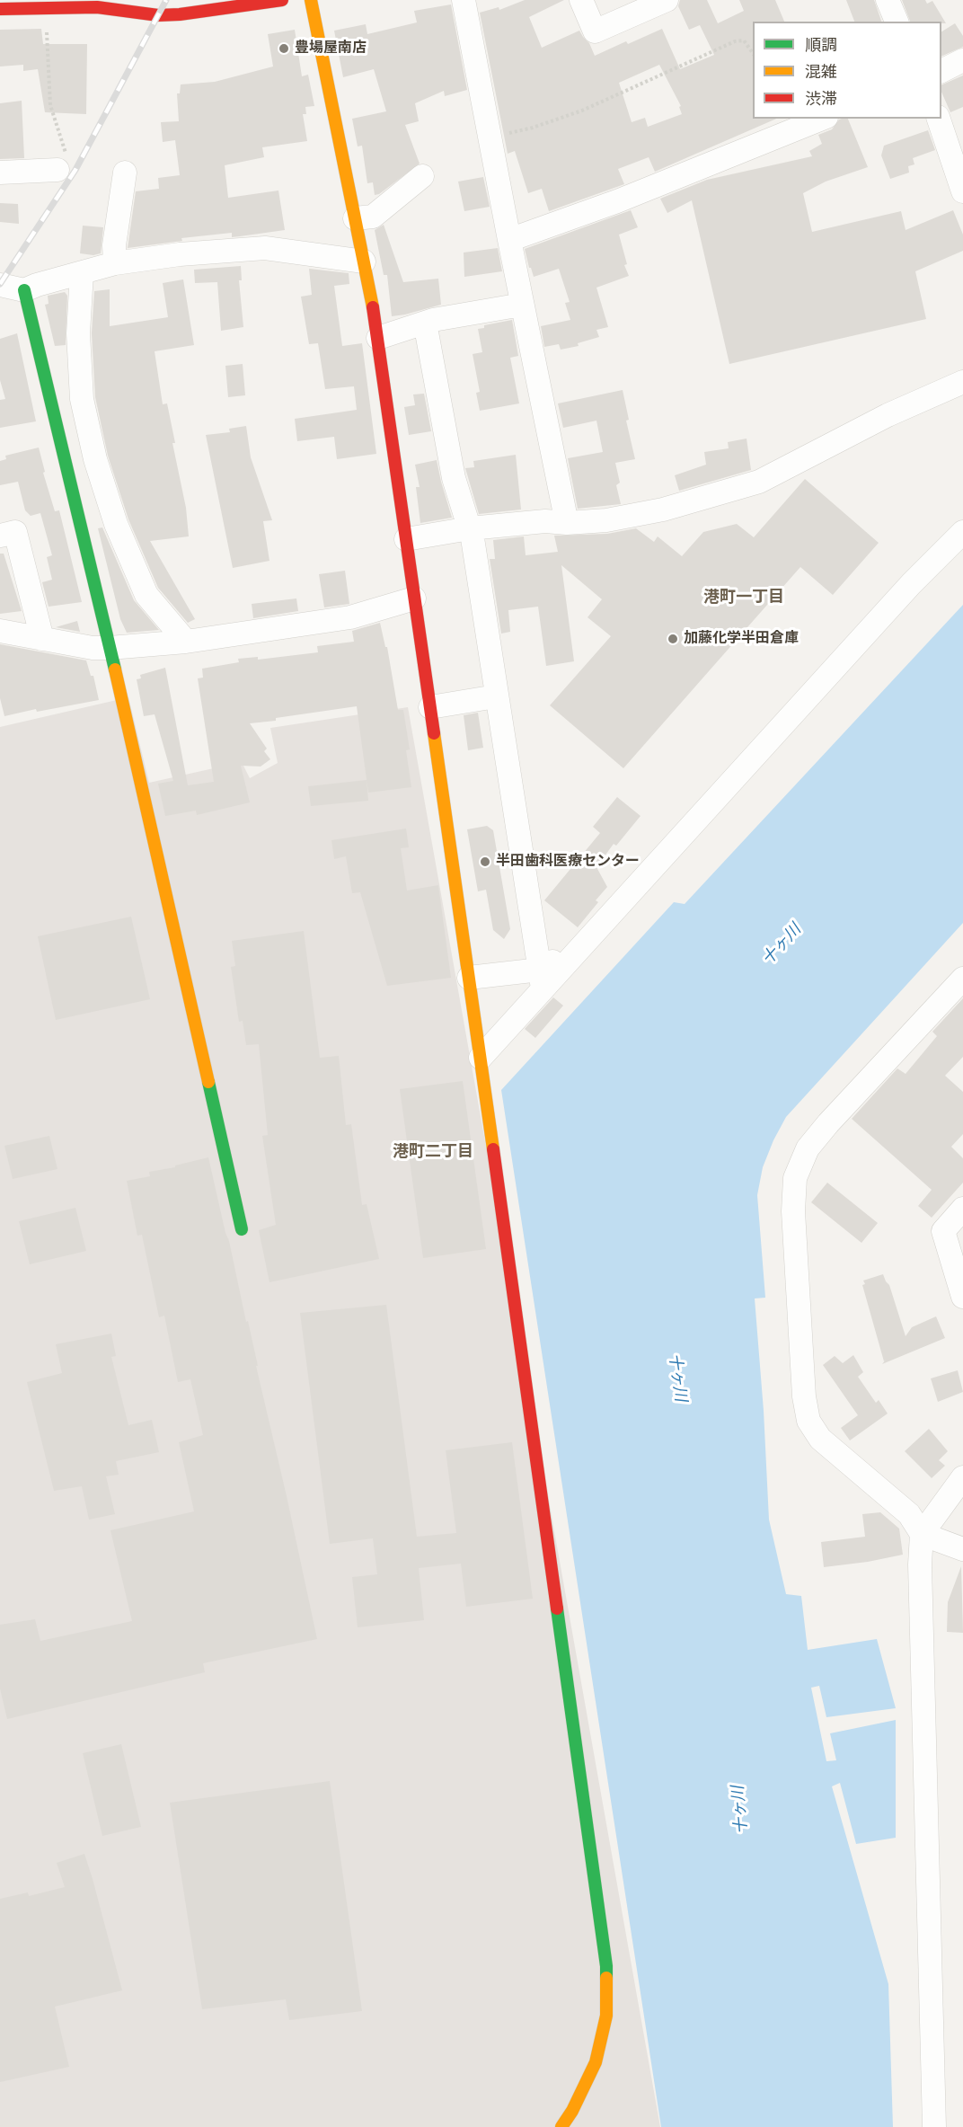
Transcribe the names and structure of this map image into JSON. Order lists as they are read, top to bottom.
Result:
{
  "districts": ["港町一丁目", "港町二丁目"],
  "water": ["十ヶ川"],
  "places": ["豊場屋南店", "加藤化学半田倉庫", "半田歯科医療センター"],
  "legend": ["順調", "混雑", "渋滞"]
}
